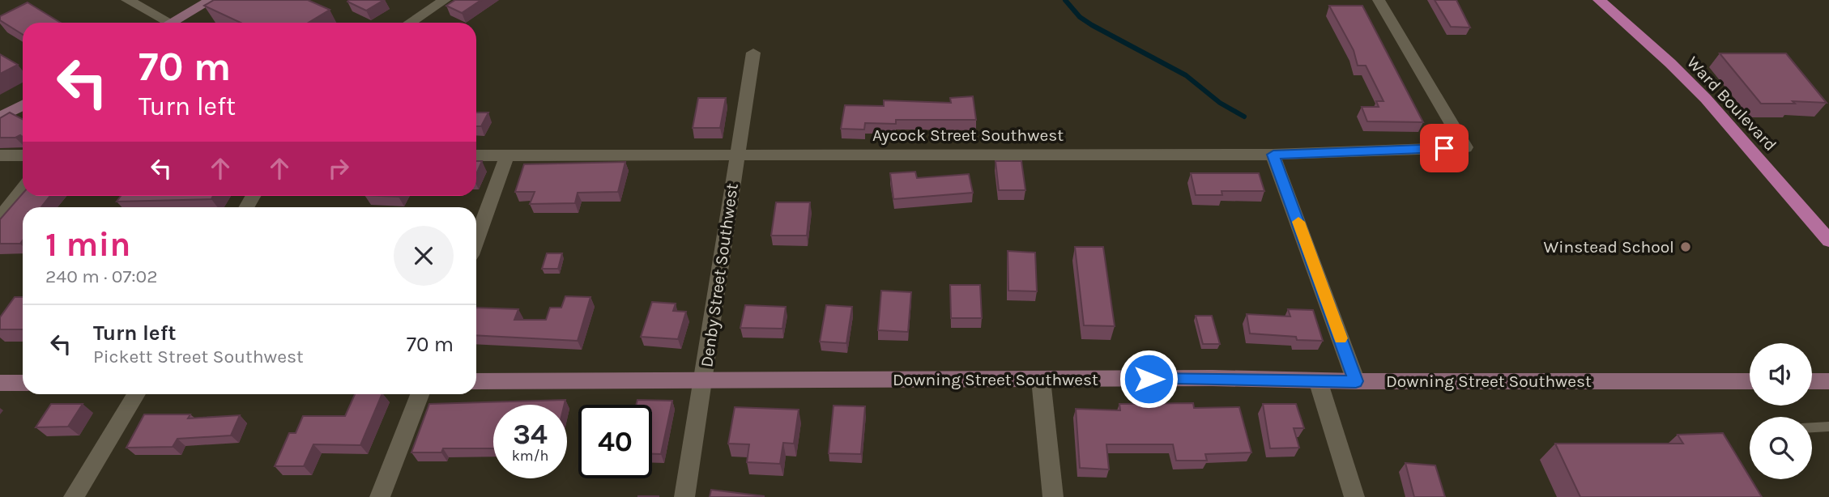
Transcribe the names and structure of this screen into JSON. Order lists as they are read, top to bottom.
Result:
{
  "streets": {
    "main road": ["Ward Boulevard"],
    "street": ["Aycock Street Southwest", "Denby Street Southwest", "Downing Street Southwest"]
  },
  "crossings": [
    ["Aycock Street Southwest", "Denby Street Southwest"],
    ["Denby Street Southwest", "Downing Street Southwest"]
  ],
  "places": ["Winstead School"],
  "page": {
    "turn": ["70 m", "Turn left"],
    "heading": ["1 min", "240 m · 07:02"],
    "list": [
      {
        "name": "Turn left",
        "note": "Pickett Street Southwest",
        "value": "70 m"
      }
    ],
    "speed": "34 km/h",
    "limit": "40"
  }
}
